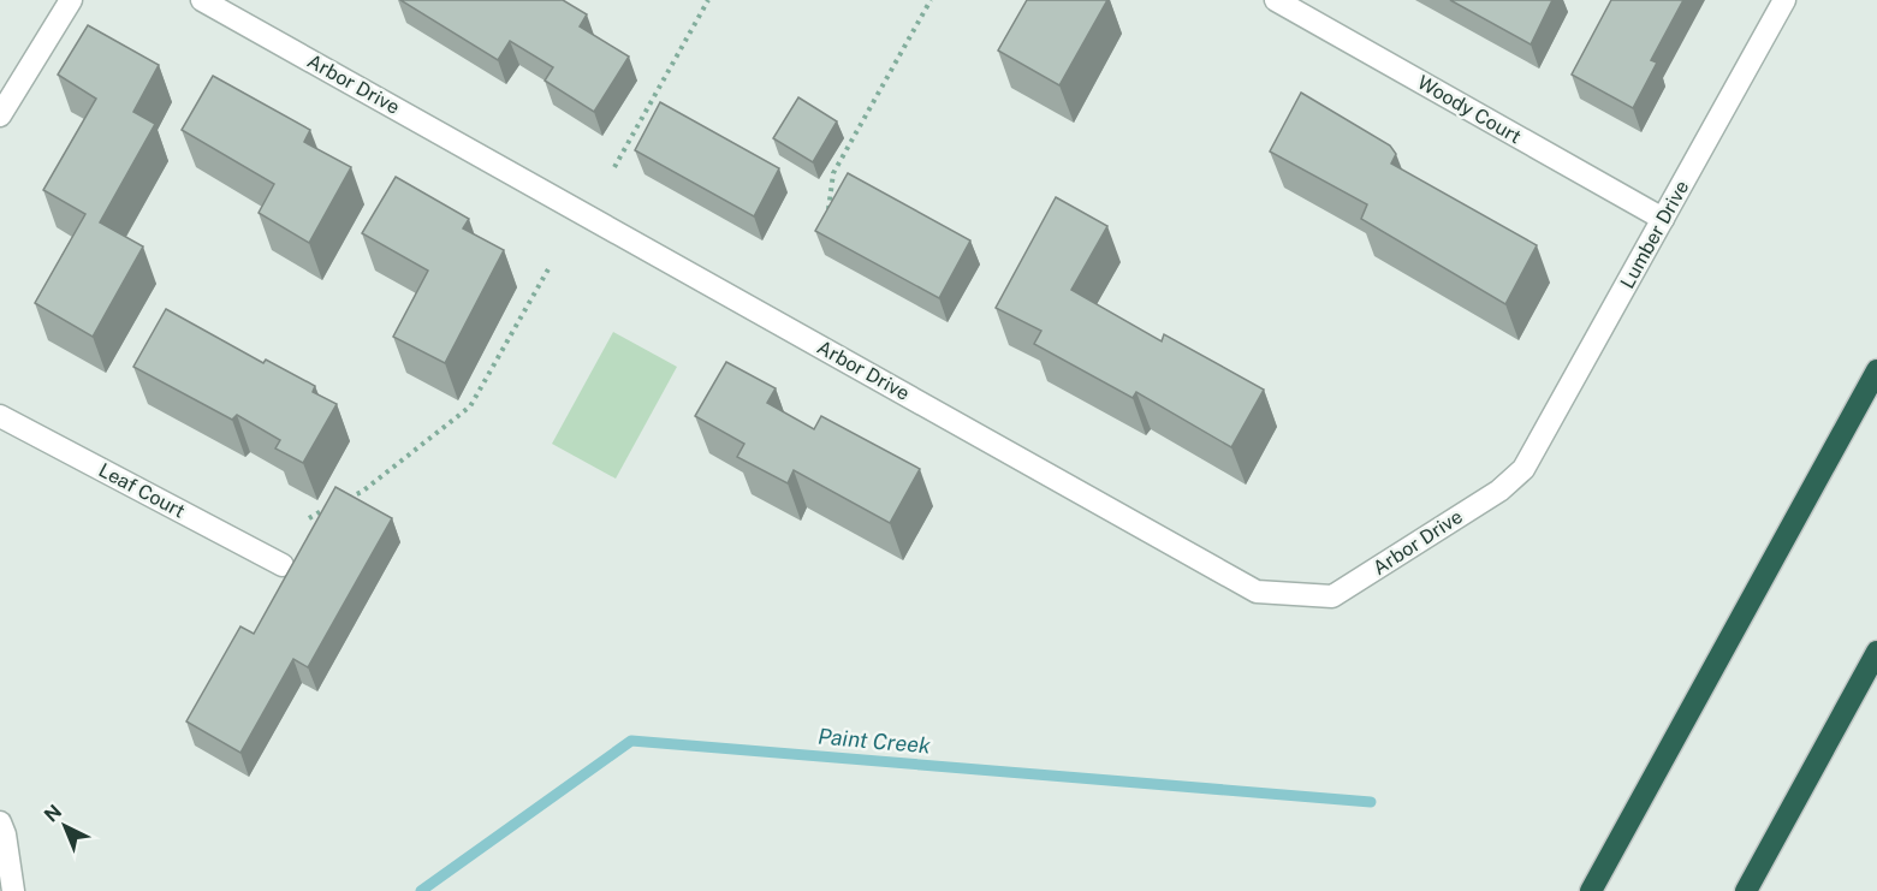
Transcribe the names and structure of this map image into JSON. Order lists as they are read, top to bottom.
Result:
{
  "streets": {
    "street": [
      "Arbor Drive",
      "Woody Court",
      "Lumber Drive",
      "Leaf Court"
    ]
  },
  "crossings": [
    ["Arbor Drive", "Lumber Drive"],
    ["Woody Court", "Lumber Drive"]
  ],
  "water": ["Paint Creek"],
  "north": "top left"
}
